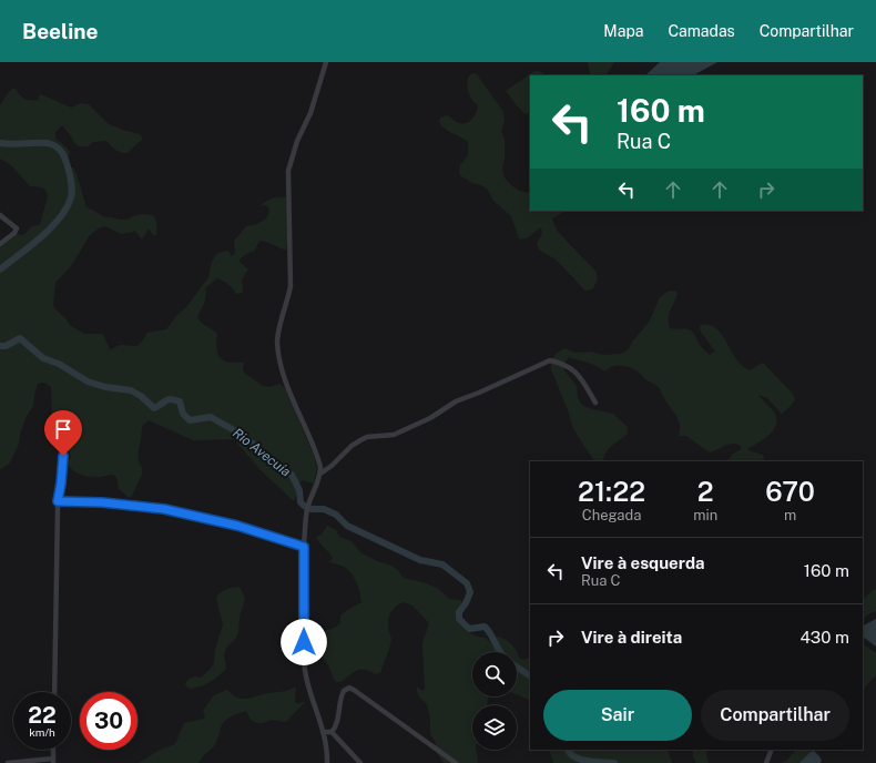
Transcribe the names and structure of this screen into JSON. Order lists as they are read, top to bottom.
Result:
{
  "water": ["Rio Avecuía"],
  "page": {
    "header": "Beeline",
    "nav": ["Mapa", "Camadas", "Compartilhar"],
    "turn": ["160 m", "Rua C"],
    "eta": [
      "21:22",
      "Chegada",
      "2",
      "min",
      "670",
      "m"
    ],
    "list": [
      {
        "name": "Vire à esquerda",
        "note": "Rua C",
        "value": "160 m"
      },
      {
        "name": "Vire à direita",
        "value": "430 m"
      }
    ],
    "buttons": ["Sair", "Compartilhar"],
    "speed": "22 km/h",
    "limit": "30"
  }
}
